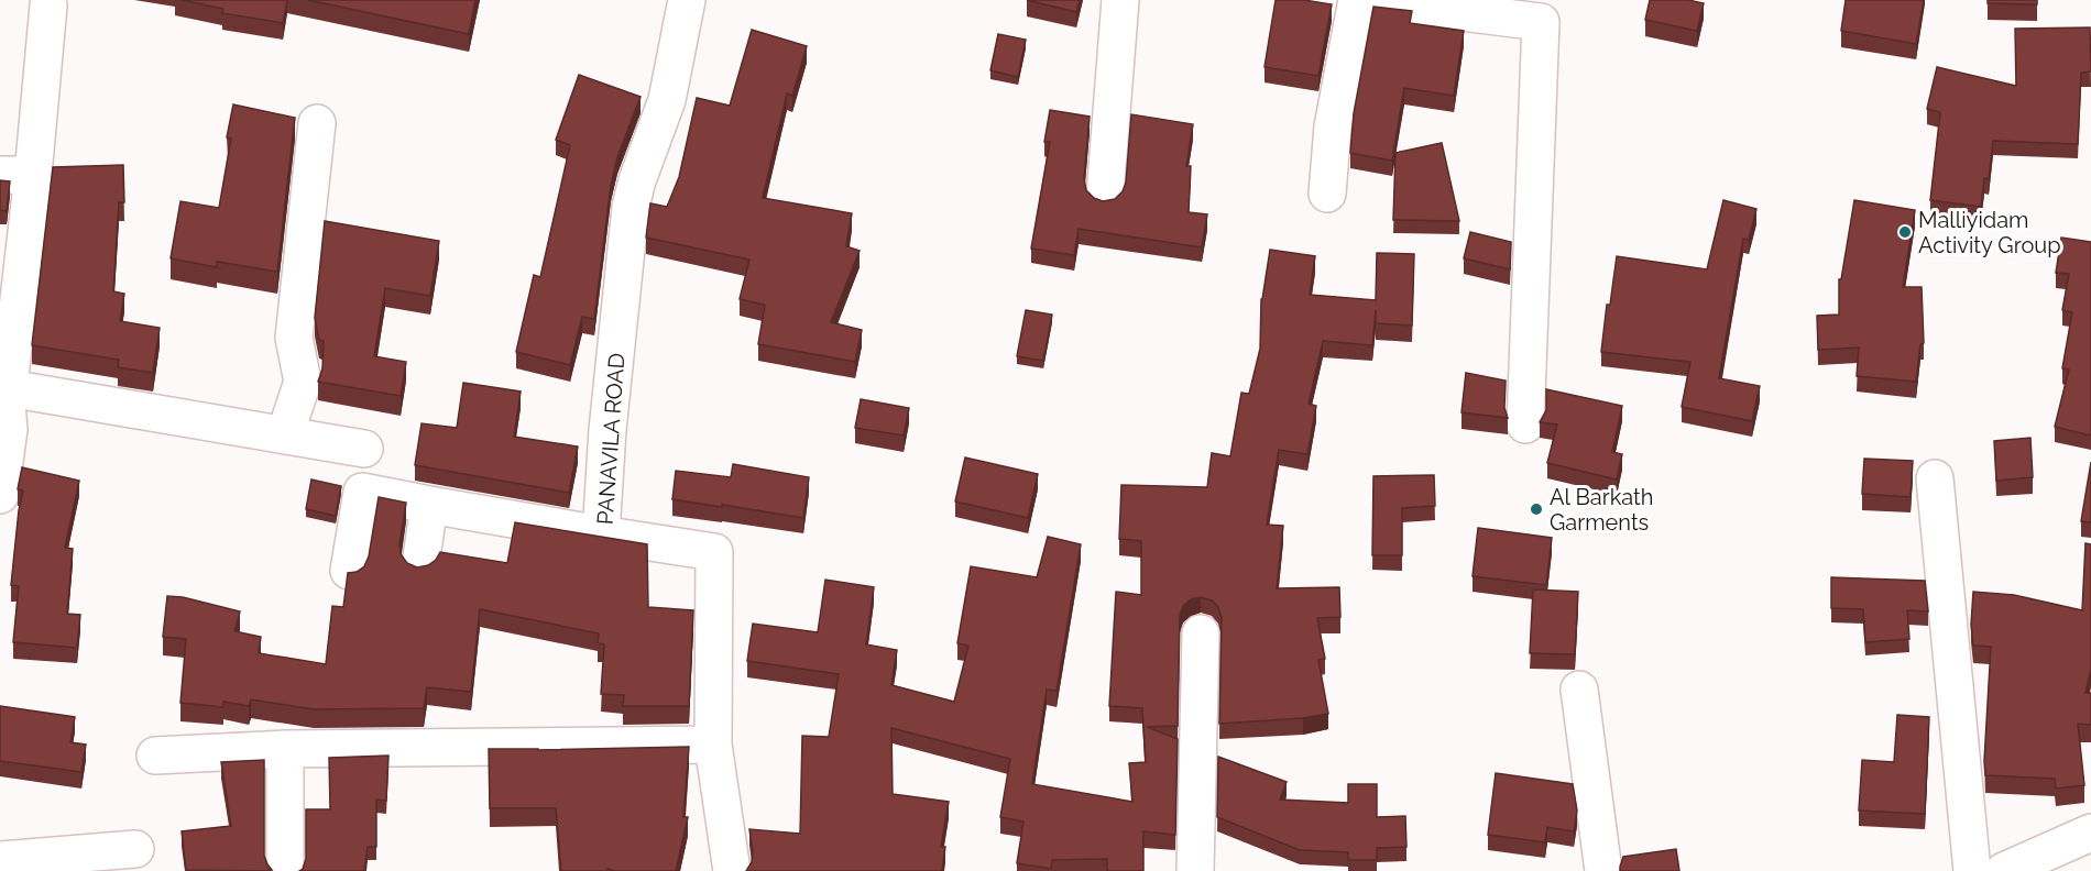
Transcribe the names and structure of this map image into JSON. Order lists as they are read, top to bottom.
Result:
{
  "streets": {
    "street": ["PANAVILA ROAD"]
  },
  "places": ["Malliyidam Activity Group", "Al Barkath Garments"]
}
